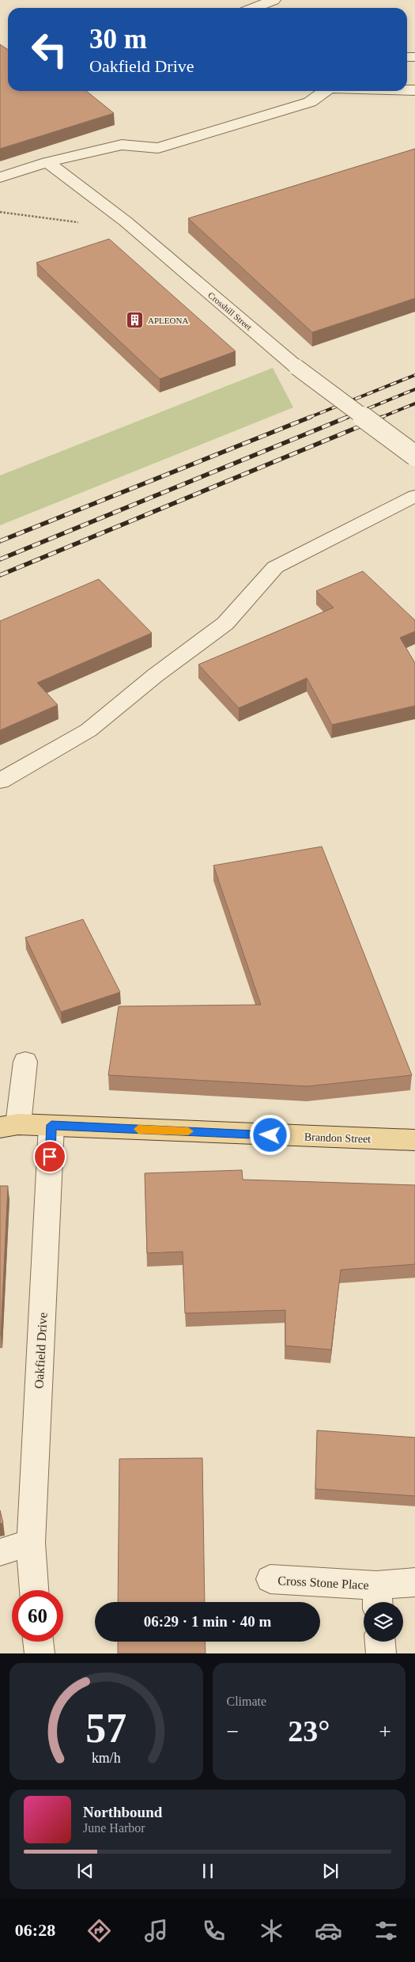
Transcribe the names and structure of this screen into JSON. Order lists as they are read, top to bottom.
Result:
{
  "streets": {
    "main road": ["Brandon Street"],
    "street": ["Crosshill Street", "Oakfield Drive", "Cross Stone Place"]
  },
  "crossings": [
    ["Brandon Street", "Oakfield Drive"]
  ],
  "places": {
    "building": ["APLEONA"]
  },
  "page": {
    "turn": ["30 m", "Oakfield Drive"],
    "limit": "60",
    "trip": "06:29 · 1 min · 40 m",
    "tile": "Climate",
    "heat": ["−", "23°", "+"],
    "song": ["Northbound", "June Harbor"],
    "tabs": "06:28",
    "gauge": ["57", "km/h"]
  }
}
